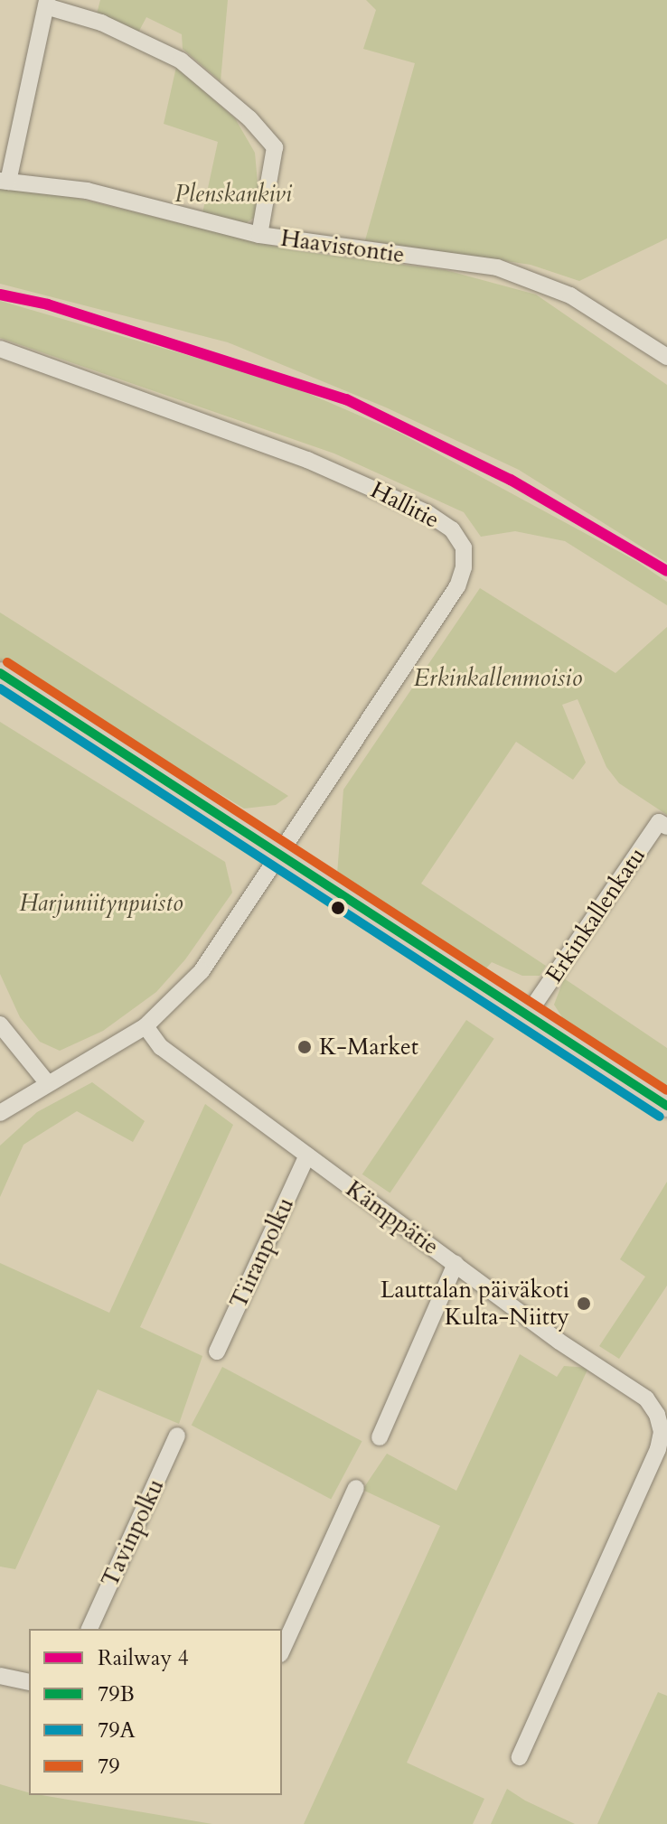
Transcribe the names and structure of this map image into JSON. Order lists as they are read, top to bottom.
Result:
{
  "streets": {
    "street": [
      "Haavistontie",
      "Hallitie",
      "Erkinkallenkatu",
      "Kämppätie",
      "Tiiranpolku",
      "Tavinpolku"
    ]
  },
  "crossings": [
    ["Kämppätie", "Tiiranpolku"]
  ],
  "parks": ["Plenskankivi", "Erkinkallenmoisio", "Harjuniitynpuisto"],
  "places": ["K-Market", "Lauttalan päiväkoti Kulta-Niitty"],
  "lines": [
    "rail line 4",
    "transit line 79",
    "transit line 79B",
    "transit line 79A"
  ],
  "legend": [
    "Railway 4",
    "79B",
    "79A",
    "79"
  ]
}
